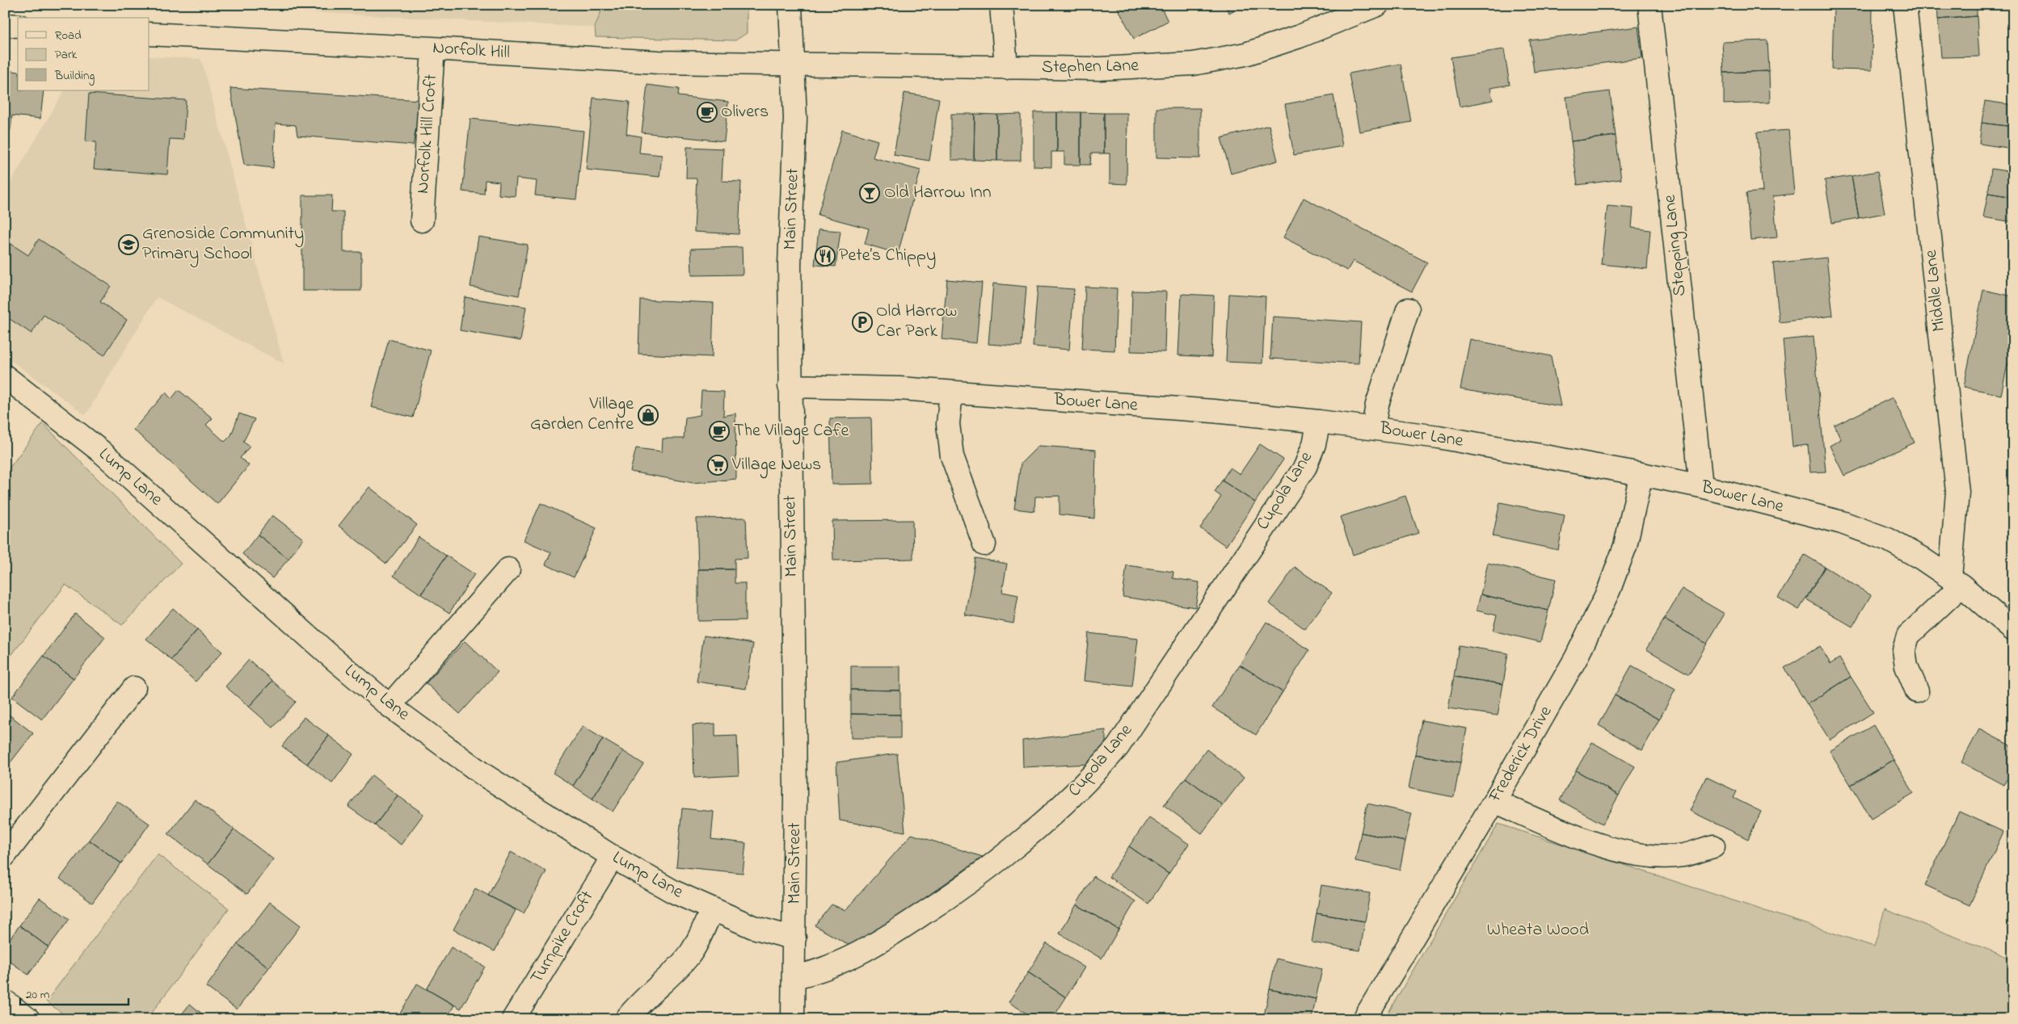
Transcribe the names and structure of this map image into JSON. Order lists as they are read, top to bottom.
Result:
{
  "streets": {
    "street": [
      "Norfolk Hill",
      "Stephen Lane",
      "Norfolk Hill Croft",
      "Main Street",
      "Stepping Lane",
      "Middle Lane",
      "Bower Lane",
      "Lump Lane",
      "Cupola Lane",
      "Frederick Drive",
      "Turnpike Croft"
    ]
  },
  "crossings": [
    ["Norfolk Hill", "Stephen Lane"],
    ["Norfolk Hill", "Norfolk Hill Croft"],
    ["Norfolk Hill", "Main Street"],
    ["Stephen Lane", "Main Street"],
    ["Main Street", "Bower Lane"],
    ["Main Street", "Lump Lane"],
    ["Main Street", "Cupola Lane"],
    ["Stepping Lane", "Bower Lane"],
    ["Middle Lane", "Bower Lane"],
    ["Bower Lane", "Cupola Lane"],
    ["Bower Lane", "Frederick Drive"],
    ["Lump Lane", "Turnpike Croft"]
  ],
  "parks": ["Wheata Wood"],
  "places": {
    "cafe": ["Olivers", "The Village Cafe"],
    "bar": ["Old Harrow Inn"],
    "school or university": ["Grenoside Community Primary School"],
    "restaurant": ["Pete’s Chippy"],
    "parking": ["Old Harrow Car Park"],
    "shop": ["Village Garden Centre"],
    "supermarket": ["Village News"]
  },
  "legend": ["Road", "Park", "Building"],
  "scale_bar": "20 m"
}
